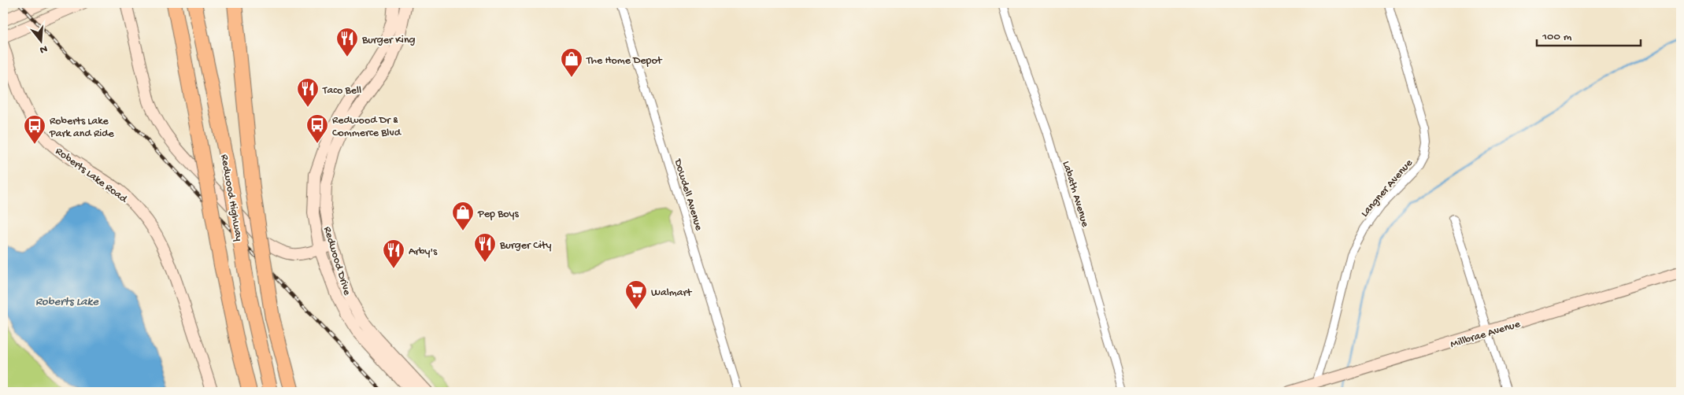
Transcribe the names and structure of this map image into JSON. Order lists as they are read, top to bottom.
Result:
{
  "streets": {
    "highway": ["Redwood Highway"],
    "street": [
      "Roberts Lake Road",
      "Langner Avenue",
      "Labath Avenue",
      "Dowdell Avenue",
      "Redwood Drive",
      "Millbrae Avenue"
    ]
  },
  "crossings": [
    ["Langner Avenue", "Millbrae Avenue"]
  ],
  "water": ["Roberts Lake"],
  "places": {
    "restaurant": [
      "Burger King",
      "Taco Bell",
      "Burger City",
      "Arby's"
    ],
    "shop": ["The Home Depot", "Pep Boys"],
    "bus stop": ["Redwood Dr & Commerce Blvd", "Roberts Lake Park and Ride"],
    "supermarket": ["Walmart"]
  },
  "scale_bar": "100 m",
  "north": "bottom"
}
